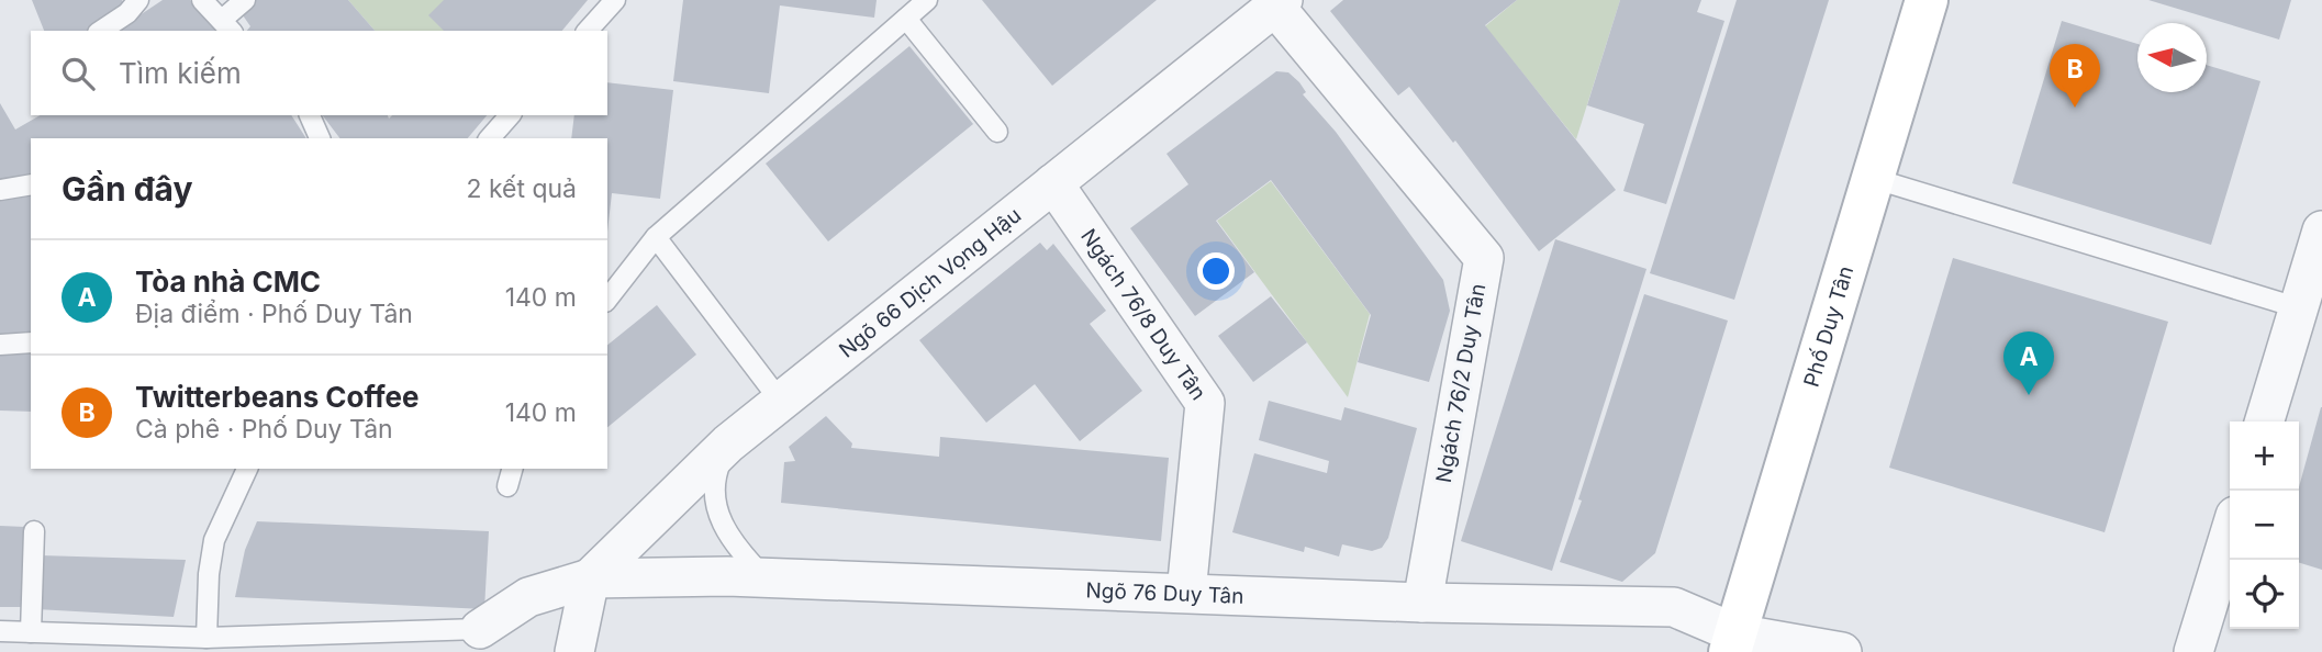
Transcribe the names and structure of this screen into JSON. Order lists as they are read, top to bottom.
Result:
{
  "streets": {
    "street": [
      "Ngõ 66 Dịch Vọng Hậu",
      "Ngách 76/8 Duy Tân",
      "Phố Duy Tân",
      "Ngách 76/2 Duy Tân",
      "Ngõ 76 Duy Tân"
    ]
  },
  "crossings": [
    ["Ngõ 66 Dịch Vọng Hậu", "Ngách 76/8 Duy Tân"],
    ["Ngõ 66 Dịch Vọng Hậu", "Ngách 76/2 Duy Tân"],
    ["Ngõ 66 Dịch Vọng Hậu", "Ngõ 76 Duy Tân"],
    ["Ngách 76/8 Duy Tân", "Ngõ 76 Duy Tân"],
    ["Phố Duy Tân", "Ngõ 76 Duy Tân"],
    ["Ngách 76/2 Duy Tân", "Ngõ 76 Duy Tân"]
  ],
  "north": "left",
  "page": {
    "search": "Tìm kiếm",
    "pins": ["B", "A"],
    "heading": ["Gần đây", "2 kết quả"],
    "list": [
      {
        "mark": "A",
        "name": "Tòa nhà CMC",
        "note": "Địa điểm · Phố Duy Tân",
        "value": "140 m"
      },
      {
        "mark": "B",
        "name": "Twitterbeans Coffee",
        "note": "Cà phê · Phố Duy Tân",
        "value": "140 m"
      }
    ],
    "map_buttons": ["+", "−"]
  }
}
